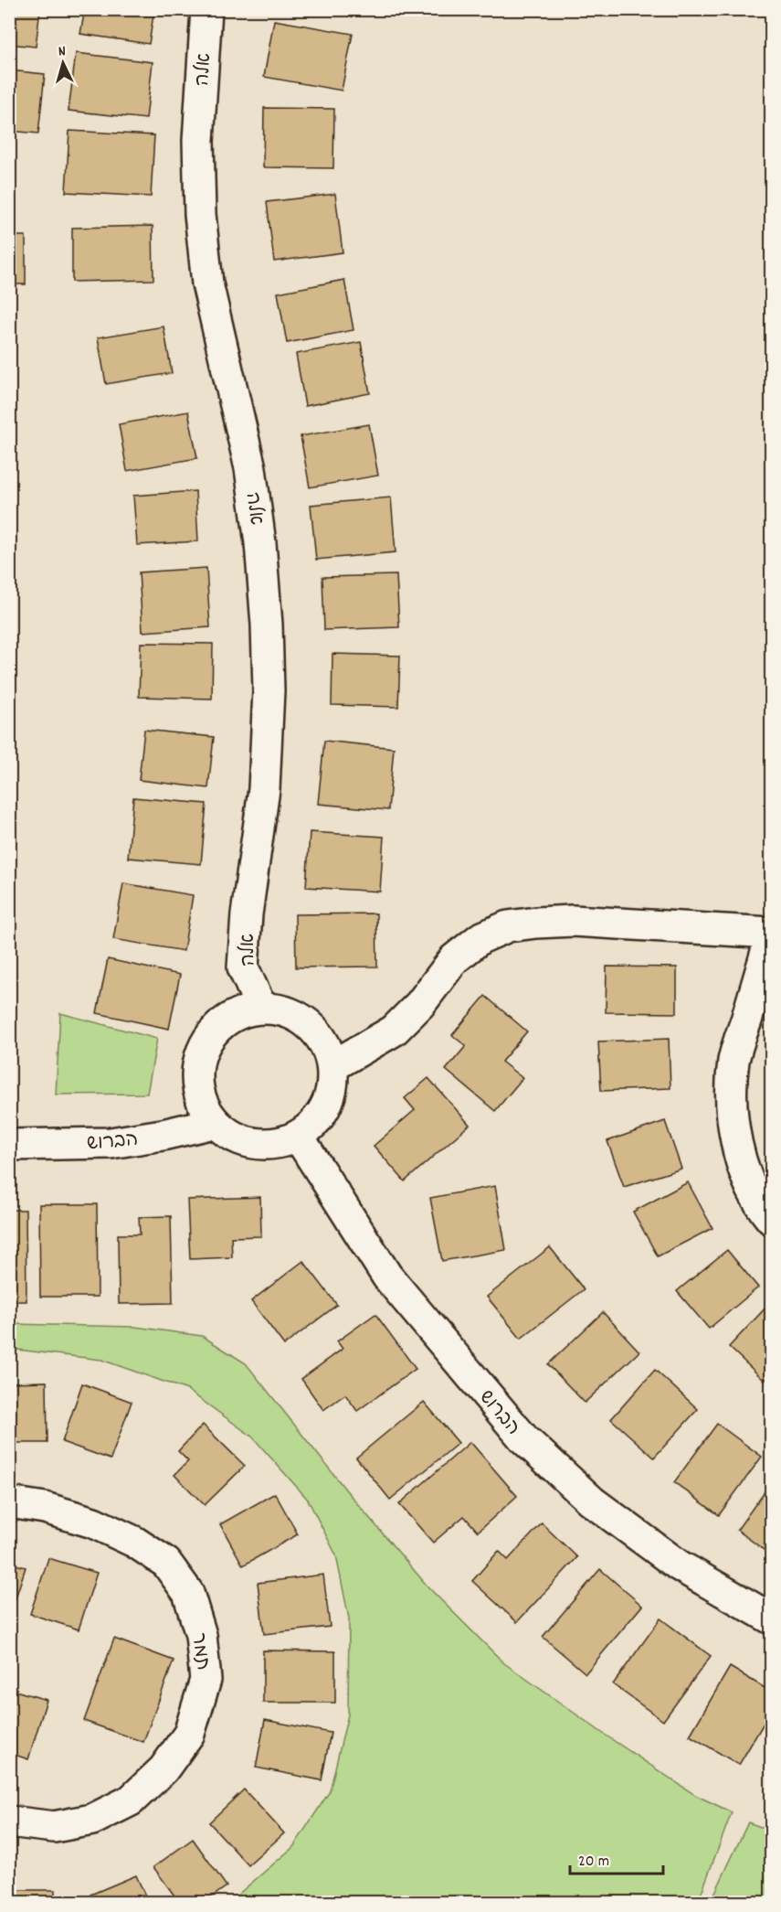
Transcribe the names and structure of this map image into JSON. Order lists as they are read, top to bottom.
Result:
{
  "streets": {
    "street": ["אלה", "הברוש", "תמר"]
  },
  "crossings": [
    ["אלה", "הברוש"]
  ],
  "scale_bar": "20 m",
  "north": "top"
}
